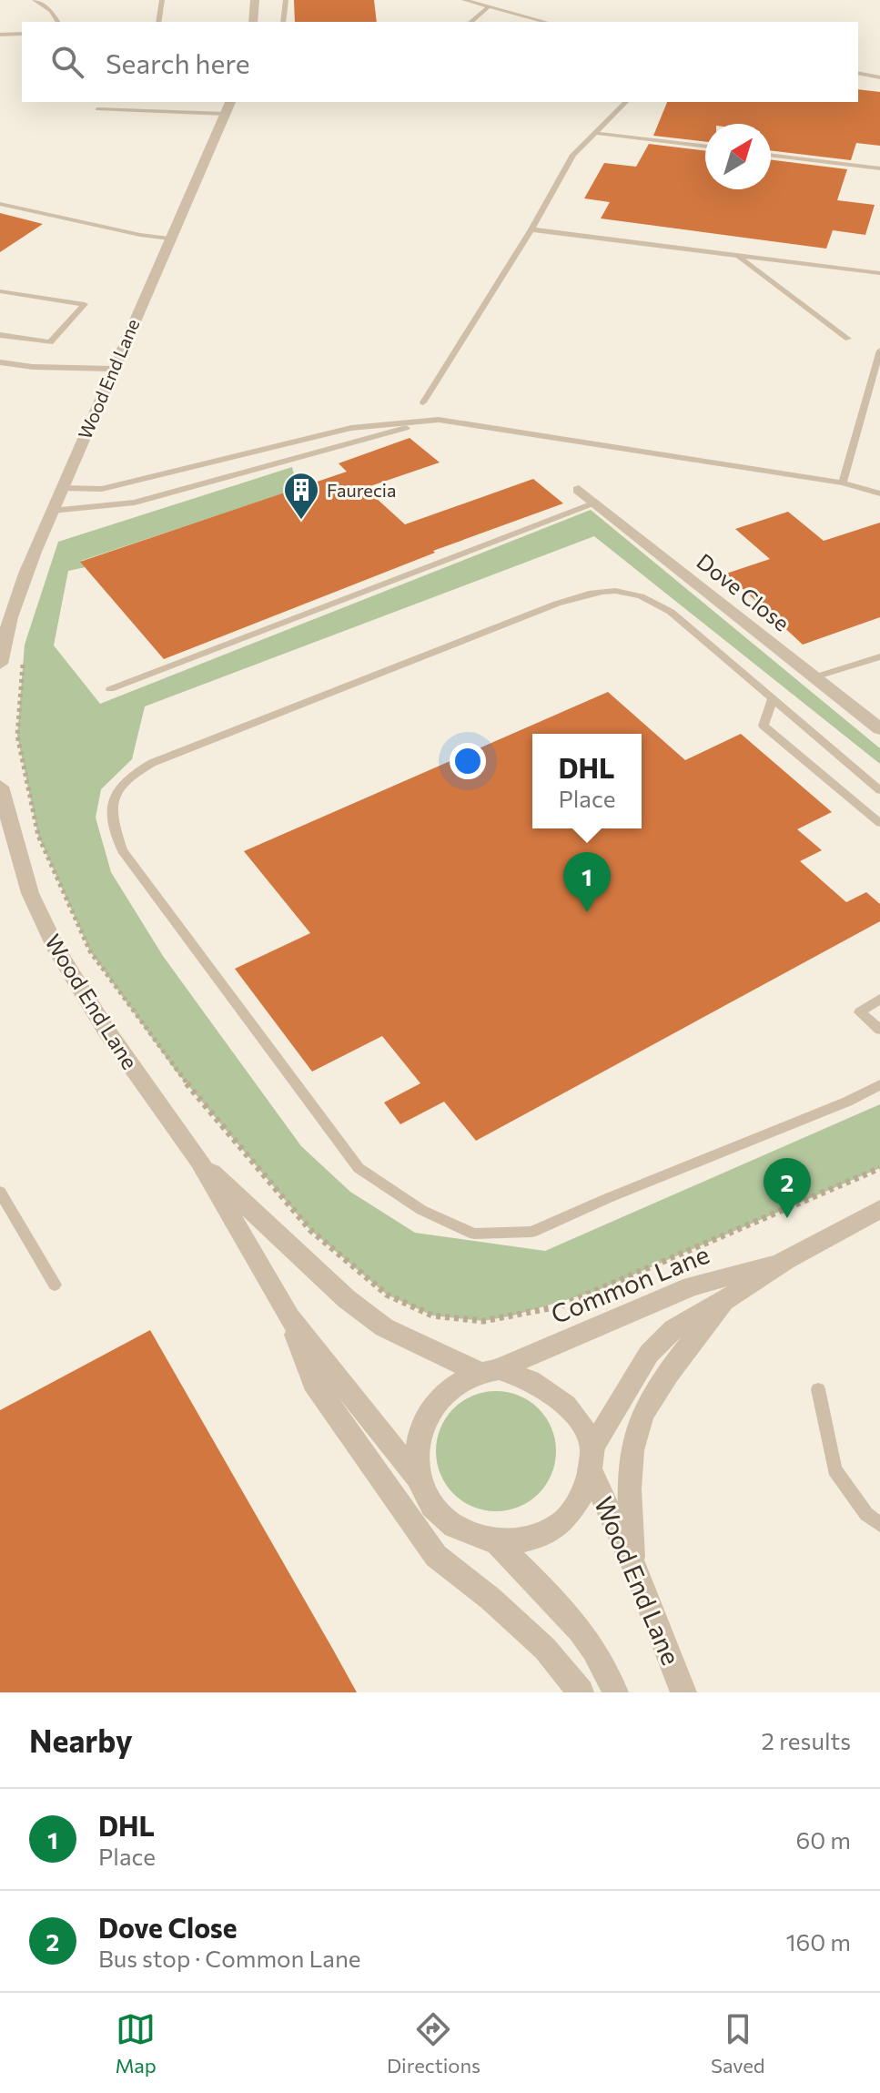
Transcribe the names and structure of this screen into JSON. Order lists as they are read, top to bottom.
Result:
{
  "streets": {
    "street": ["Wood End Lane", "Dove Close", "Common Lane"]
  },
  "crossings": [
    ["Wood End Lane", "Common Lane"]
  ],
  "places": {
    "building": ["Faurecia"]
  },
  "north": "top right",
  "page": {
    "search": "Search here",
    "popup": ["DHL", "Place"],
    "pins": ["1", "2"],
    "heading": ["Nearby", "2 results"],
    "list": [
      {
        "mark": "1",
        "name": "DHL",
        "note": "Place",
        "value": "60 m"
      },
      {
        "mark": "2",
        "name": "Dove Close",
        "note": "Bus stop · Common Lane",
        "value": "160 m"
      }
    ],
    "nav": ["Map", "Directions", "Saved"]
  }
}
